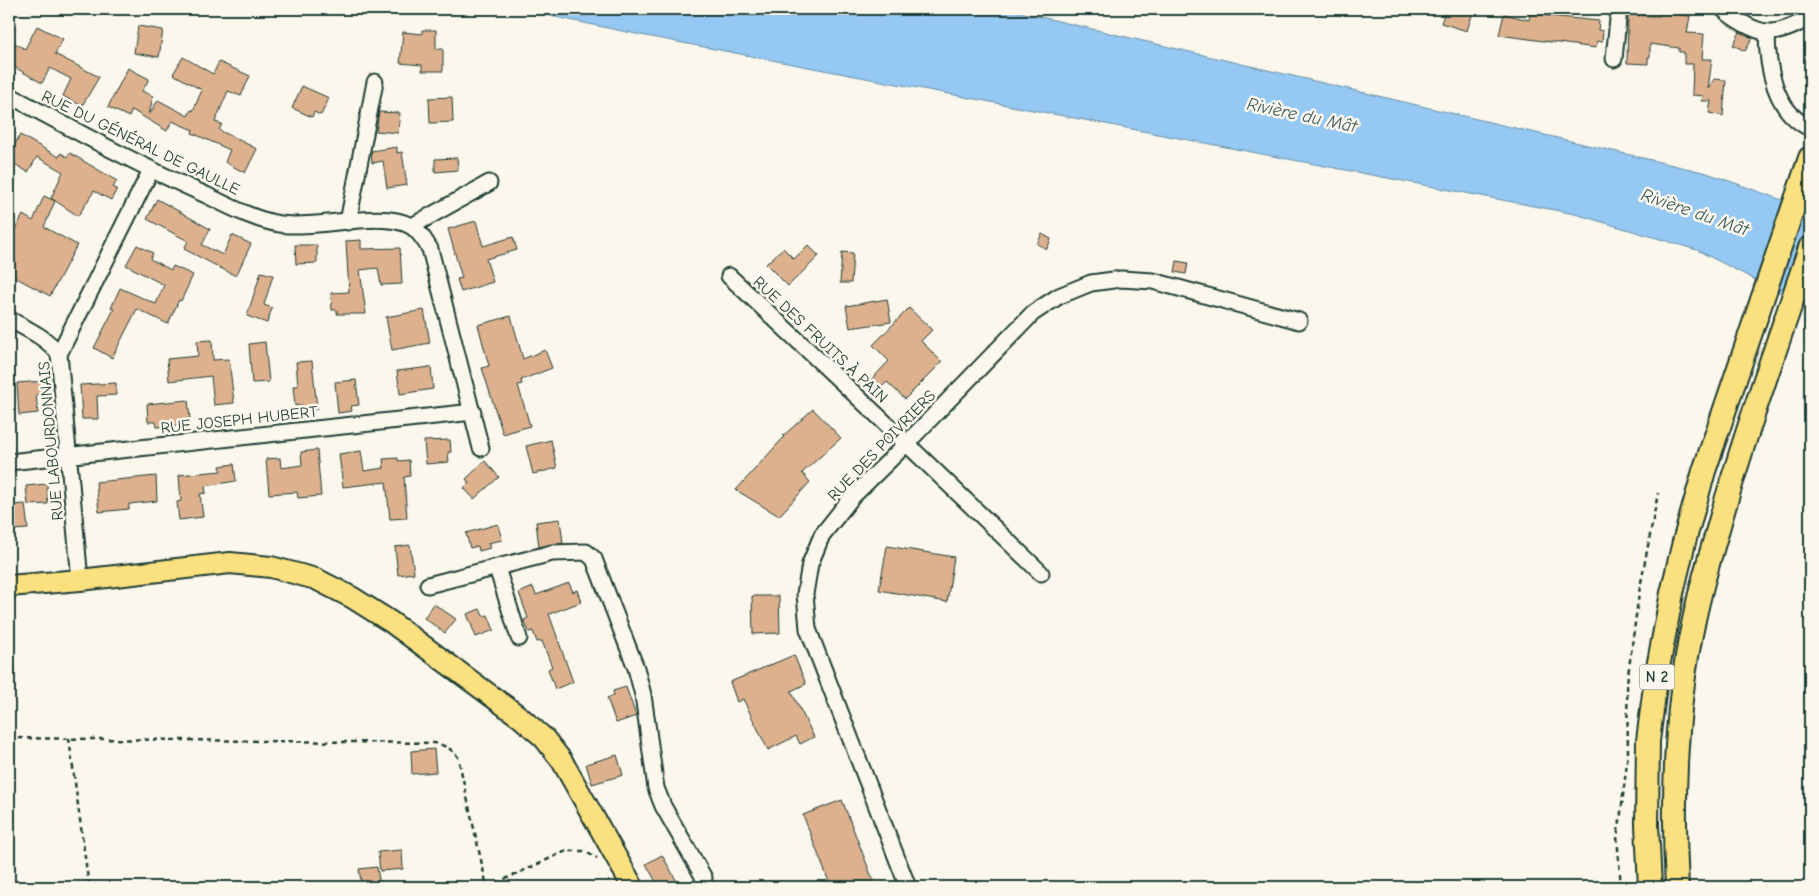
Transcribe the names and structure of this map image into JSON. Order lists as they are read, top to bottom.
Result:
{
  "streets": {
    "highway": ["N 2"],
    "street": [
      "RUE DU GÉNÉRAL DE GAULLE",
      "RUE DES FRUITS À PAIN",
      "RUE JOSEPH HUBERT",
      "RUE LABOURDONNAIS",
      "RUE DES POIVRIERS"
    ]
  },
  "crossings": [
    ["RUE DU GÉNÉRAL DE GAULLE", "RUE LABOURDONNAIS"],
    ["RUE DES FRUITS À PAIN", "RUE DES POIVRIERS"],
    ["RUE JOSEPH HUBERT", "RUE LABOURDONNAIS"]
  ],
  "water": ["Rivière du Mât"]
}
